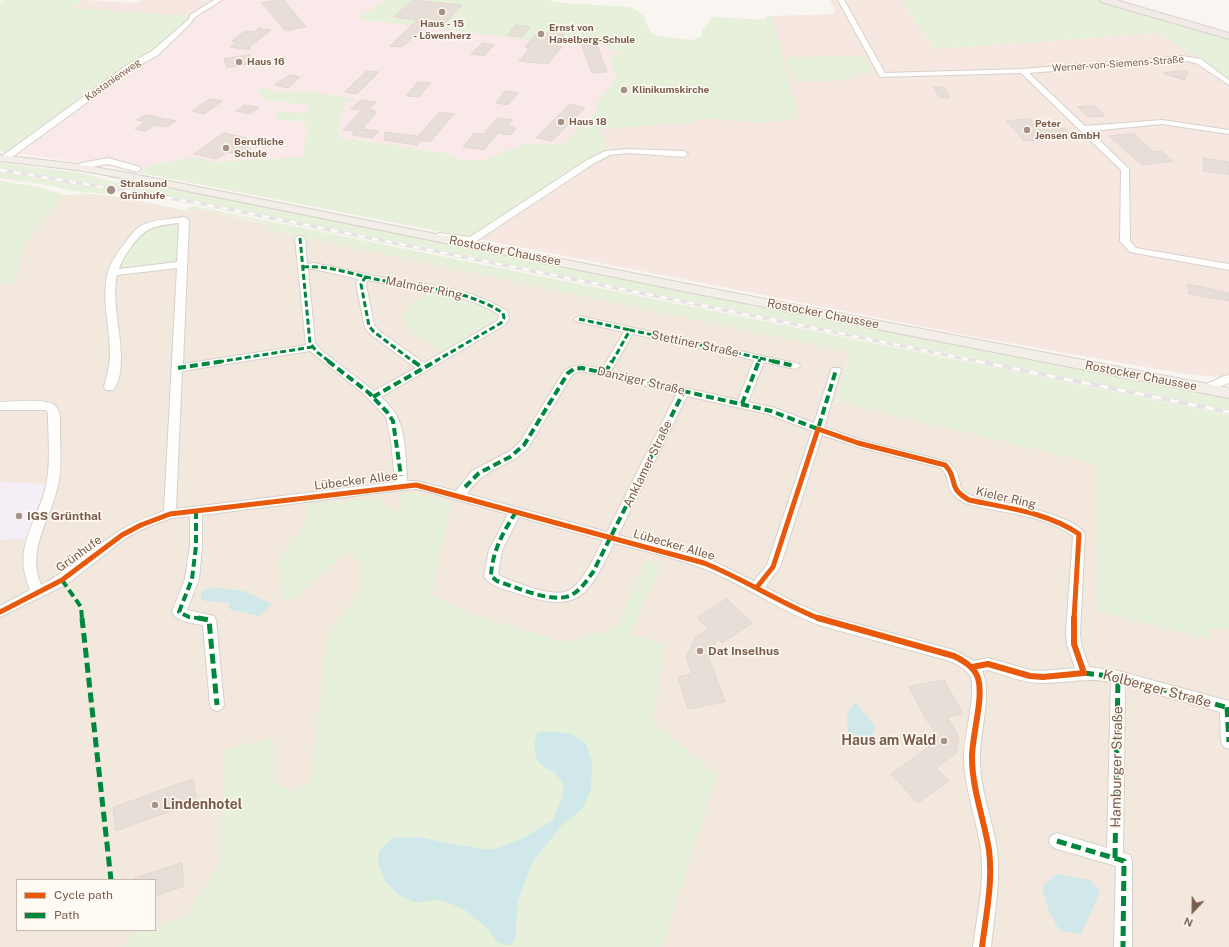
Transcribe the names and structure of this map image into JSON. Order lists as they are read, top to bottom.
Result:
{
  "streets": {
    "main road": ["Rostocker Chaussee"],
    "street": [
      "Werner-von-Siemens-Straße",
      "Kastanienweg",
      "Malmöer Ring",
      "Stettiner Straße",
      "Danziger Straße",
      "Anklamer Straße",
      "Lübecker Allee",
      "Kieler Ring",
      "Grünhufe",
      "Kolberger Straße",
      "Hamburger Straße"
    ]
  },
  "crossings": [
    ["Kastanienweg", "Rostocker Chaussee"],
    ["Danziger Straße", "Anklamer Straße"],
    ["Danziger Straße", "Lübecker Allee"],
    ["Danziger Straße", "Kieler Ring"],
    ["Anklamer Straße", "Lübecker Allee"],
    ["Lübecker Allee", "Grünhufe"],
    ["Kieler Ring", "Kolberger Straße"],
    ["Kolberger Straße", "Hamburger Straße"]
  ],
  "places": [
    "Haus - 15 - Löwenherz",
    "Ernst von Haselberg-Schule",
    "Haus 16",
    "Klinikumskirche",
    "Haus 18",
    "Peter Jensen GmbH",
    "Berufliche Schule",
    "Stralsund Grünhufe",
    "IGS Grünthal",
    "Dat Inselhus",
    "Haus am Wald",
    "Lindenhotel"
  ],
  "legend": ["Cycle path", "Path"],
  "north": "bottom"
}
